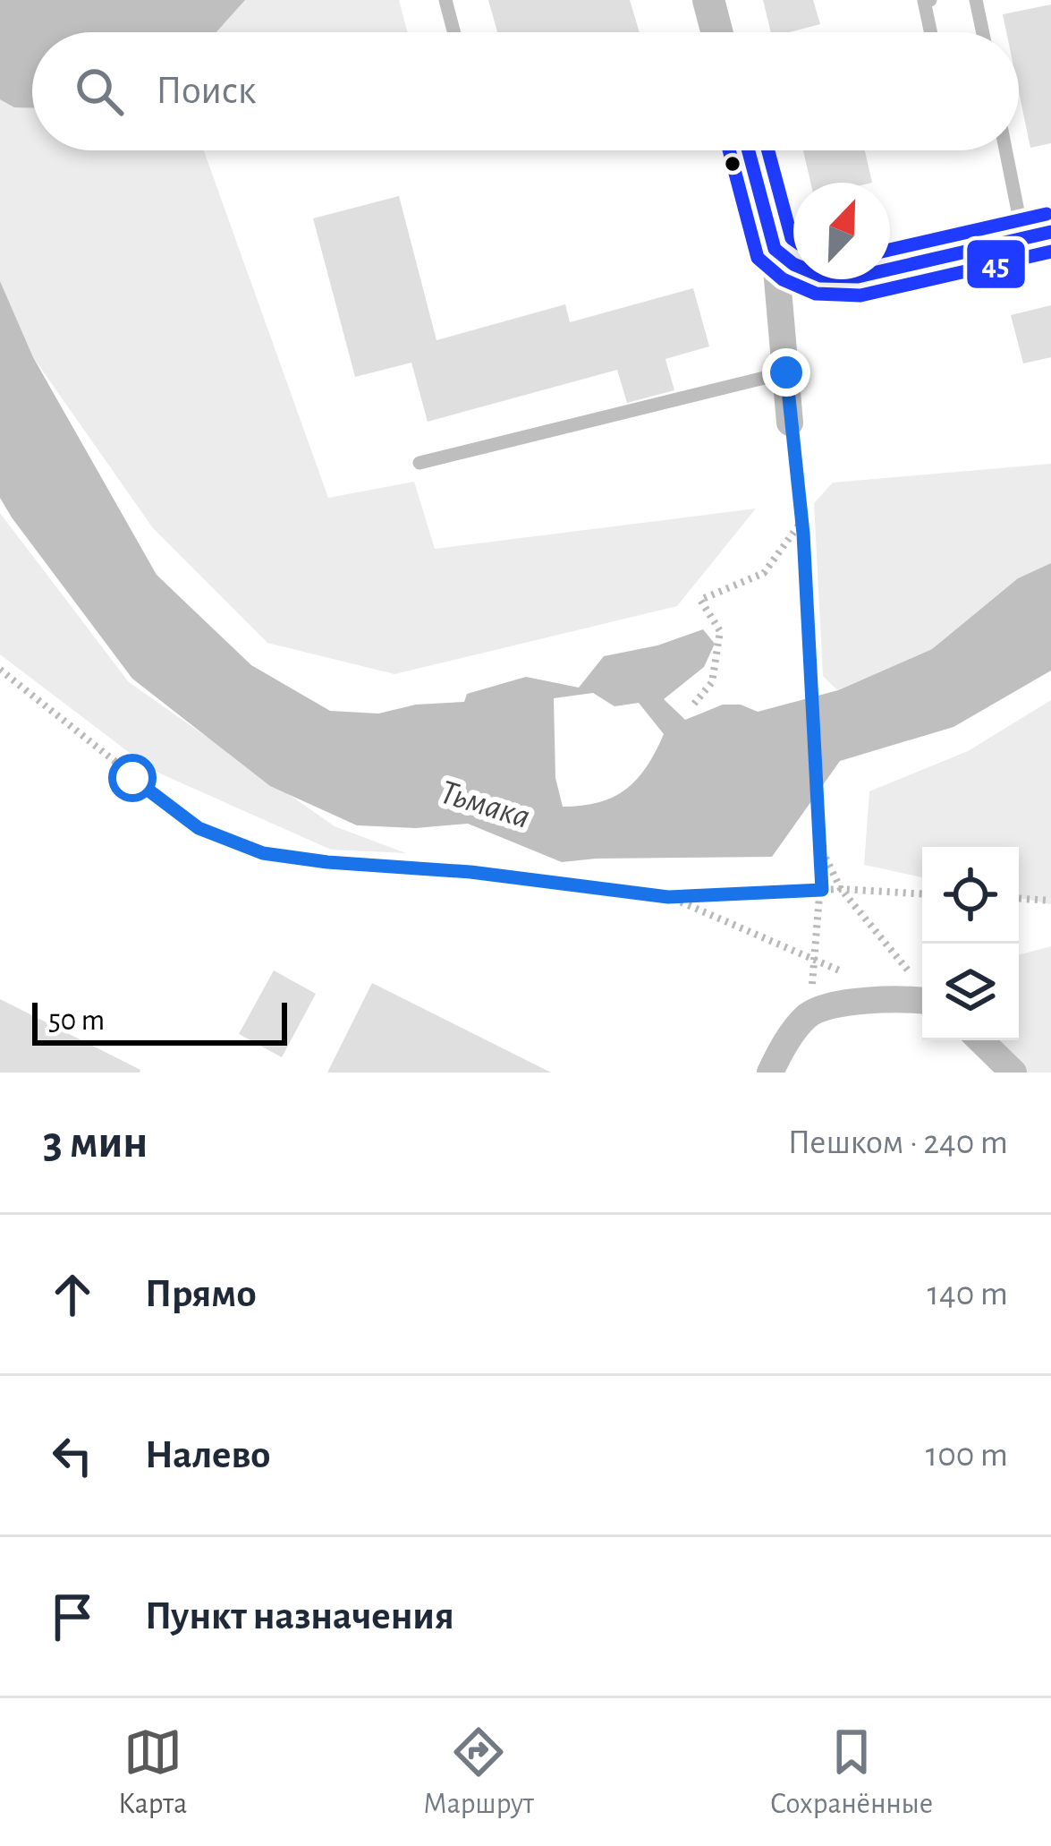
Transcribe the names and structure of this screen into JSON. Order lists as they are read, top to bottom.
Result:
{
  "water": ["Тьмака"],
  "lines": ["transit line 45"],
  "scale_bar": "50 m",
  "north": "top right",
  "page": {
    "search": "Поиск",
    "scale": "50 m",
    "heading": ["3 мин", "Пешком · 240 m"],
    "list": [
      ["Прямо", "140 m"],
      ["Налево", "100 m"],
      "Пункт назначения"
    ],
    "nav": ["Карта", "Маршрут", "Сохранённые"]
  }
}
